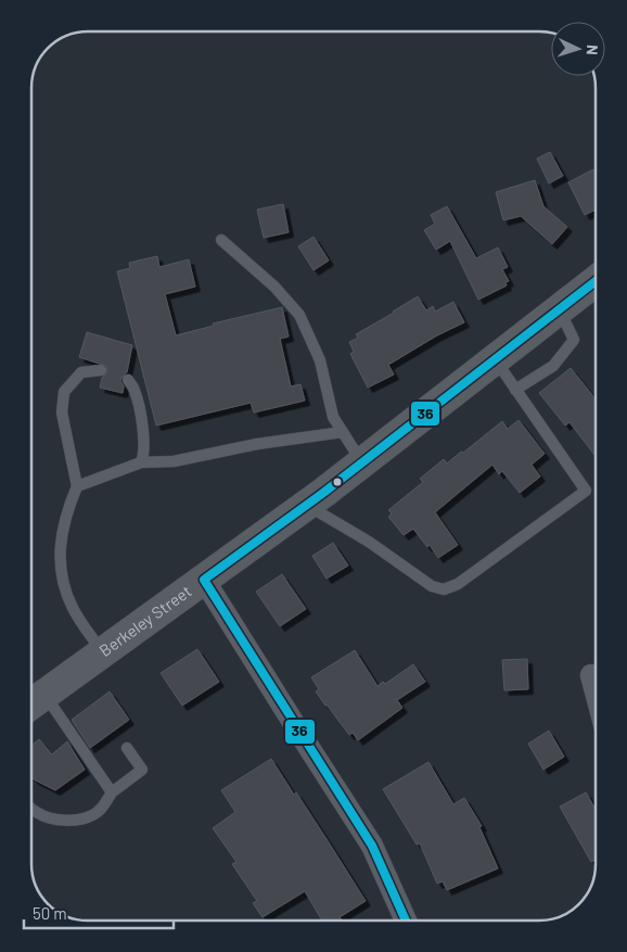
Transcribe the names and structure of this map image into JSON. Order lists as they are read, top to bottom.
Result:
{
  "streets": {
    "street": ["Berkeley Street"]
  },
  "lines": ["transit line 36"],
  "scale_bar": "50 m",
  "north": "right"
}
